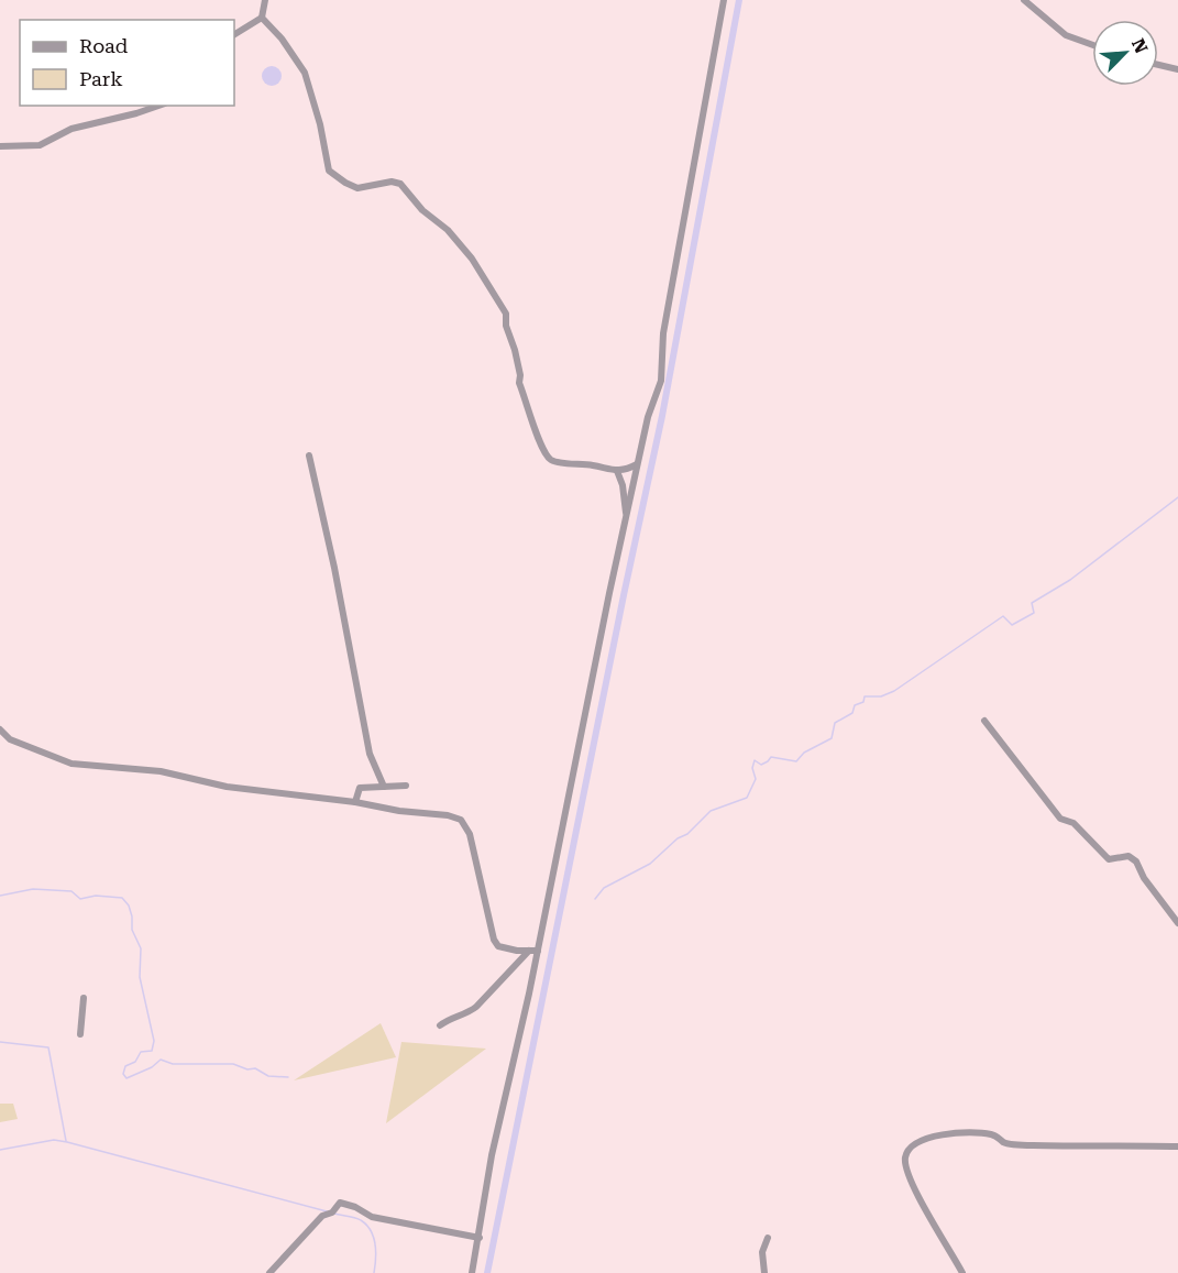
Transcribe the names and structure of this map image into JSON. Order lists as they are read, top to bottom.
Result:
{
  "legend": ["Road", "Park"],
  "north": "top right"
}
